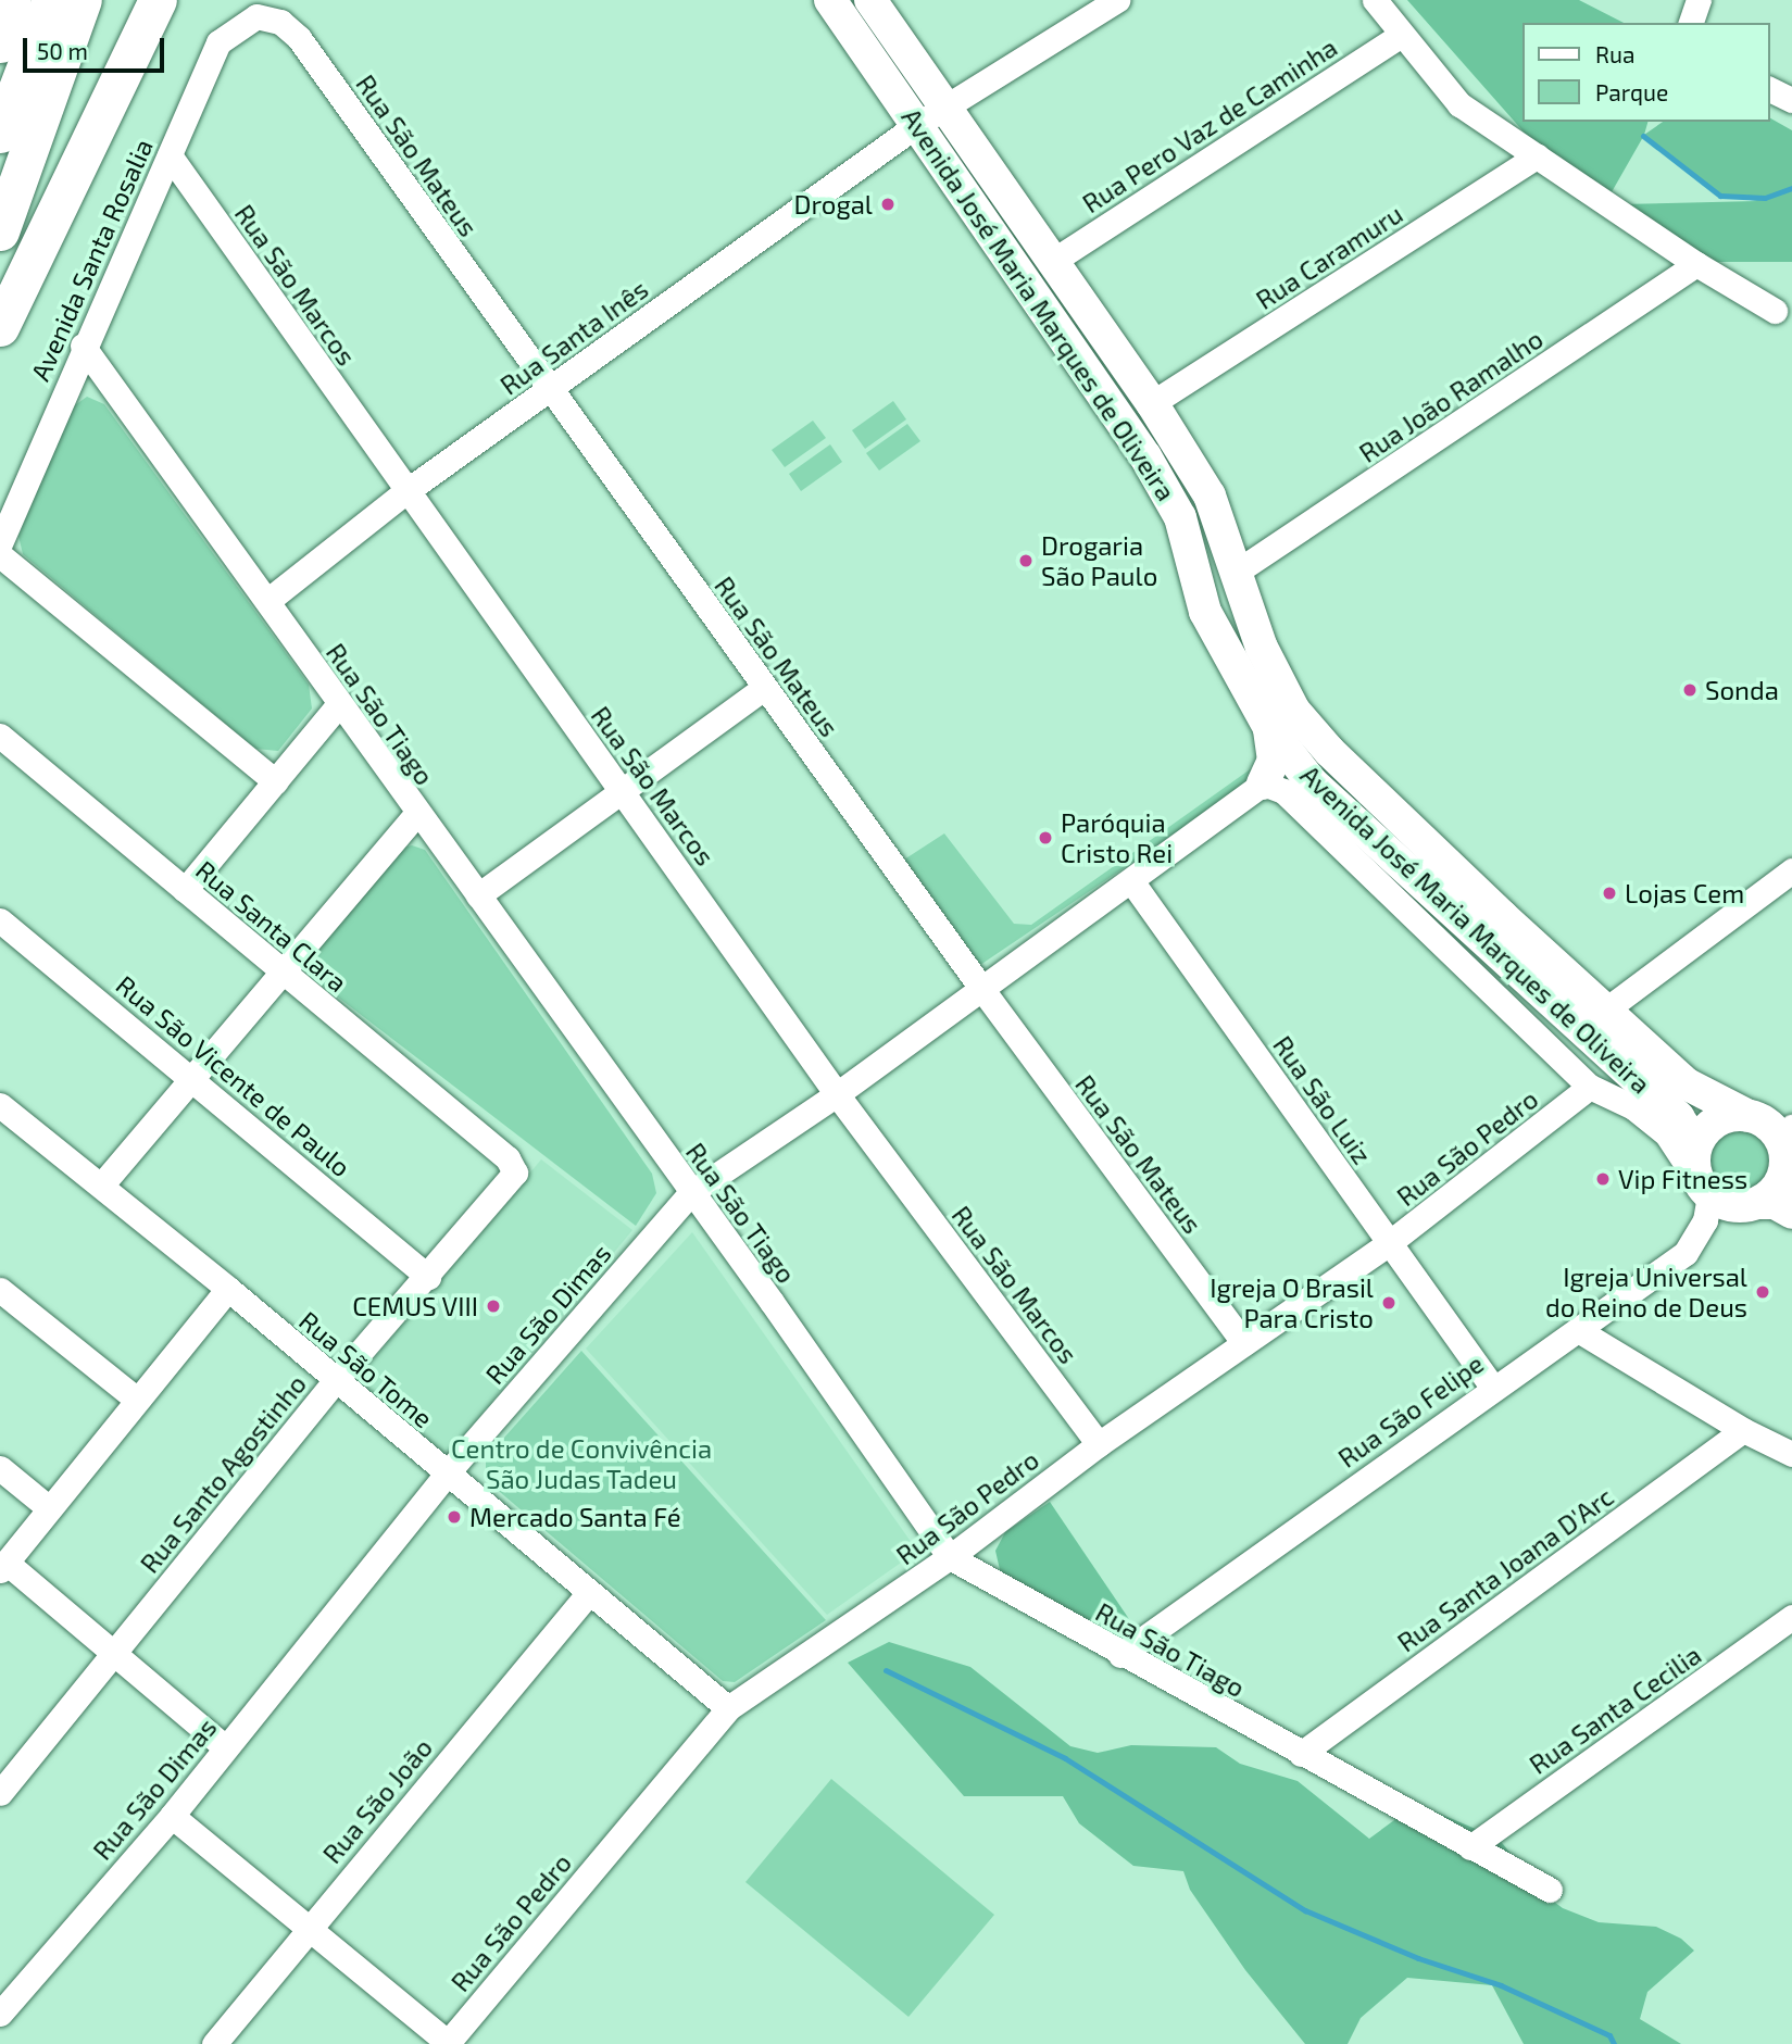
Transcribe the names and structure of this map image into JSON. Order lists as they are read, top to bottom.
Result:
{
  "streets": {
    "main road": ["Avenida José Maria Marques de Oliveira"],
    "street": [
      "Rua Pero Vaz de Caminha",
      "Rua São Mateus",
      "Rua Caramuru",
      "Avenida Santa Rosalia",
      "Rua São Marcos",
      "Rua Santa Inês",
      "Rua João Ramalho",
      "Rua São Tiago",
      "Rua Santa Clara",
      "Rua São Vicente de Paulo",
      "Rua São Luiz",
      "Rua São Pedro",
      "Rua São Dimas",
      "Rua São Tome",
      "Rua São Felipe",
      "Rua Santo Agostinho",
      "Rua Santa Joana D'Arc",
      "Rua Santa Cecilia",
      "Rua São João"
    ]
  },
  "crossings": [
    ["Rua Pero Vaz de Caminha", "Avenida José Maria Marques de Oliveira"],
    ["Rua São Mateus", "Avenida Santa Rosalia"],
    ["Rua São Mateus", "Rua Santa Inês"],
    ["Rua São Mateus", "Rua São Pedro"],
    ["Rua São Mateus", "Rua São Dimas"],
    ["Rua Caramuru", "Avenida José Maria Marques de Oliveira"],
    ["Avenida Santa Rosalia", "Rua São Marcos"],
    ["Avenida Santa Rosalia", "Rua São Tiago"],
    ["Rua São Marcos", "Rua Santa Inês"],
    ["Rua São Marcos", "Rua São Pedro"],
    ["Rua São Marcos", "Rua São Dimas"],
    ["Avenida José Maria Marques de Oliveira", "Rua Santa Inês"],
    ["Avenida José Maria Marques de Oliveira", "Rua João Ramalho"],
    ["Avenida José Maria Marques de Oliveira", "Rua São Felipe"],
    ["Rua Santa Inês", "Rua São Tiago"],
    ["Rua São Tiago", "Rua São Pedro"],
    ["Rua São Tiago", "Rua São Dimas"],
    ["Rua São Tiago", "Rua São Felipe"],
    ["Rua São Tiago", "Rua Santa Joana D'Arc"],
    ["Rua São Tiago", "Rua Santa Cecilia"],
    ["Rua Santa Clara", "Rua Santo Agostinho"],
    ["Rua São Vicente de Paulo", "Rua Santo Agostinho"],
    ["Rua São Luiz", "Rua São Pedro"],
    ["Rua São Luiz", "Rua São Dimas"],
    ["Rua São Luiz", "Rua São Felipe"],
    ["Rua São Pedro", "Rua São Tome"],
    ["Rua São Dimas", "Rua São Tome"],
    ["Rua São Tome", "Rua Santo Agostinho"],
    ["Rua São Tome", "Rua São João"]
  ],
  "parks": ["Centro de Convivência São Judas Tadeu"],
  "places": [
    "Drogal",
    "Drogaria São Paulo",
    "Sonda",
    "Paróquia Cristo Rei",
    "Lojas Cem",
    "Vip Fitness",
    "Igreja Universal do Reino de Deus",
    "Igreja O Brasil Para Cristo",
    "CEMUS VIII",
    "Mercado Santa Fé"
  ],
  "legend": ["Rua", "Parque"],
  "scale_bar": "50 m"
}
